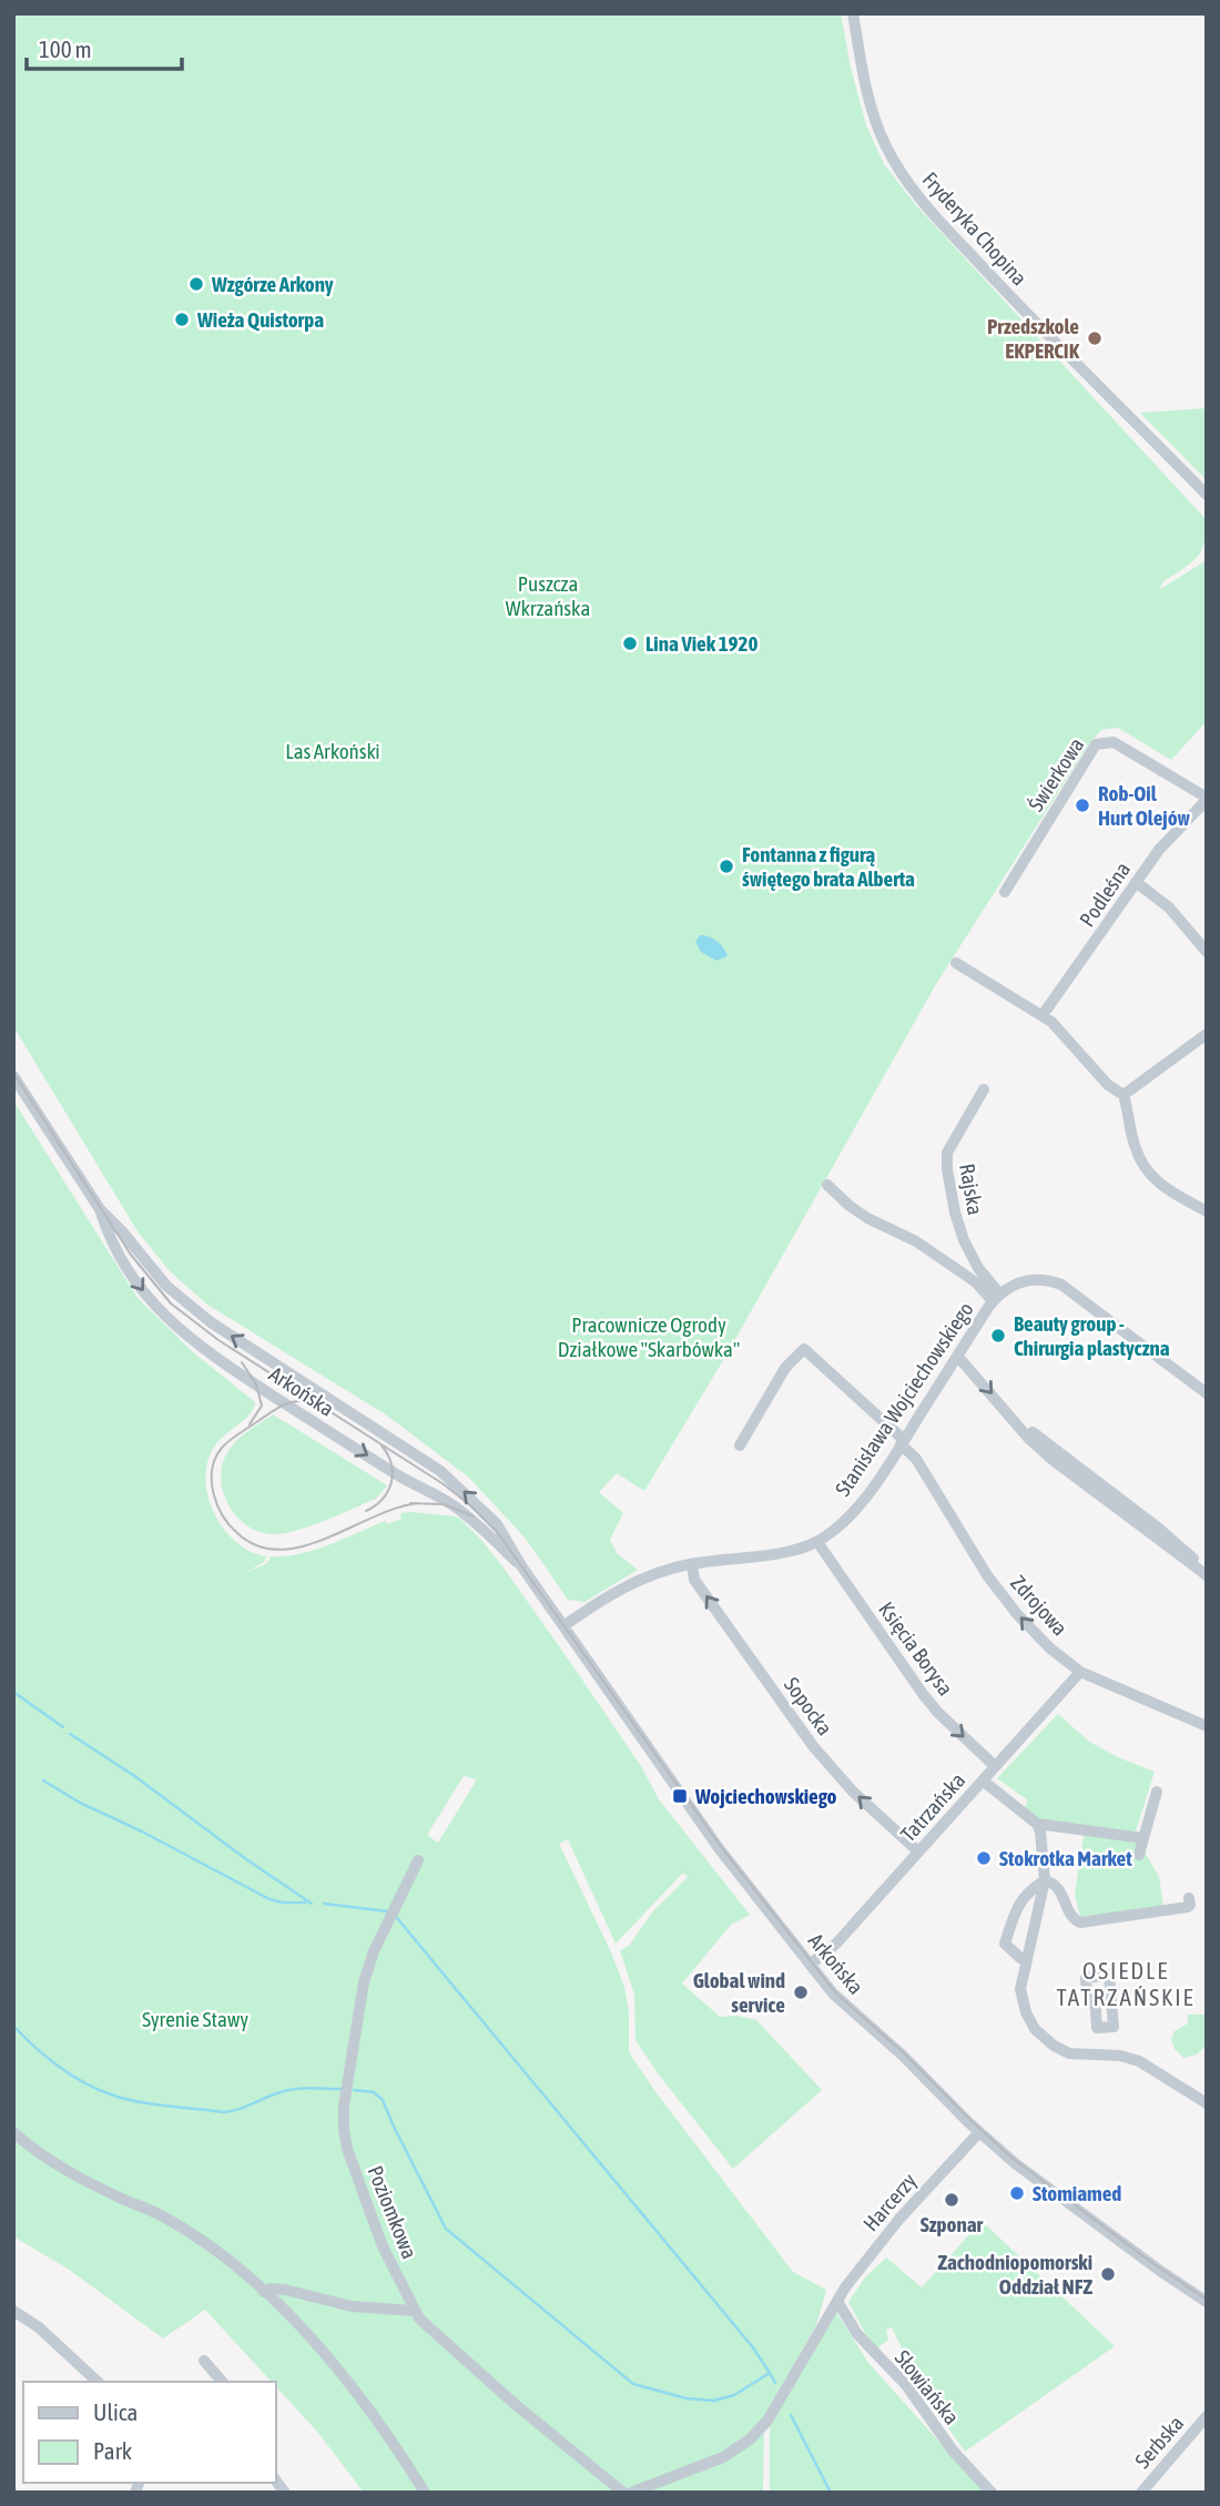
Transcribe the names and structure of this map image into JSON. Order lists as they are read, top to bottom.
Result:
{
  "streets": {
    "street": [
      "Fryderyka Chopina",
      "Świerkowa",
      "Podleśna",
      "Rajska",
      "Arkońska",
      "Stanisława Wojciechowskiego",
      "Zdrojowa",
      "Księcia Borysa",
      "Sopocka",
      "Tatrzańska",
      "Harcerzy",
      "Poziomkowa",
      "Słowiańska",
      "Serbska"
    ]
  },
  "crossings": [
    ["Świerkowa", "Podleśna"],
    ["Rajska", "Stanisława Wojciechowskiego"],
    ["Arkońska", "Stanisława Wojciechowskiego"],
    ["Arkońska", "Tatrzańska"],
    ["Arkońska", "Harcerzy"],
    ["Stanisława Wojciechowskiego", "Zdrojowa"],
    ["Stanisława Wojciechowskiego", "Księcia Borysa"],
    ["Stanisława Wojciechowskiego", "Sopocka"],
    ["Zdrojowa", "Tatrzańska"],
    ["Księcia Borysa", "Tatrzańska"],
    ["Sopocka", "Tatrzańska"],
    ["Harcerzy", "Słowiańska"]
  ],
  "one_way": ["Zdrojowa", "Księcia Borysa", "Sopocka"],
  "districts": ["OSIEDLE TATRZAŃSKIE"],
  "parks": [
    "Puszcza Wkrzańska",
    "Las Arkoński",
    "Pracownicze Ogrody Działkowe \"Skarbówka\"",
    "Syrenie Stawy"
  ],
  "places": {
    "other": [
      "Wzgórze Arkony",
      "Wieża Quistorpa",
      "Przedszkole EKPERCIK",
      "Lina Viek 1920",
      "Rob-Oil Hurt Olejów",
      "Fontanna z figurą świętego brata Alberta",
      "Beauty group - Chirurgia plastyczna",
      "Stokrotka Market",
      "Global wind service",
      "Stomiamed",
      "Szponar",
      "Zachodniopomorski Oddział NFZ"
    ],
    "transit": ["Wojciechowskiego"]
  },
  "legend": ["Ulica", "Park"],
  "scale_bar": "100 m"
}
